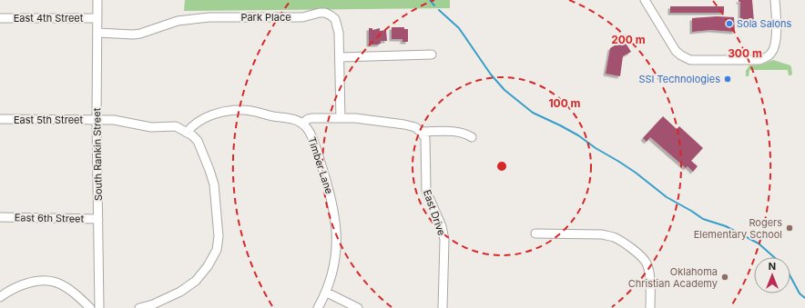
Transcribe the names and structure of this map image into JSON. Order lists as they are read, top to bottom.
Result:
{
  "streets": {
    "street": [
      "Park Place",
      "East 4th Street",
      "East 5th Street",
      "South Rankin Street",
      "Timber Lane",
      "East Drive",
      "East 6th Street"
    ]
  },
  "crossings": [
    ["Park Place", "South Rankin Street"],
    ["East 4th Street", "South Rankin Street"],
    ["East 5th Street", "South Rankin Street"],
    ["South Rankin Street", "East 6th Street"]
  ],
  "places": [
    "Sola Salons",
    "SSI Technologies",
    "Rogers Elementary School",
    "Oklahoma Christian Academy"
  ],
  "north": "top",
  "rings": ["200 m", "300 m", "100 m"]
}
